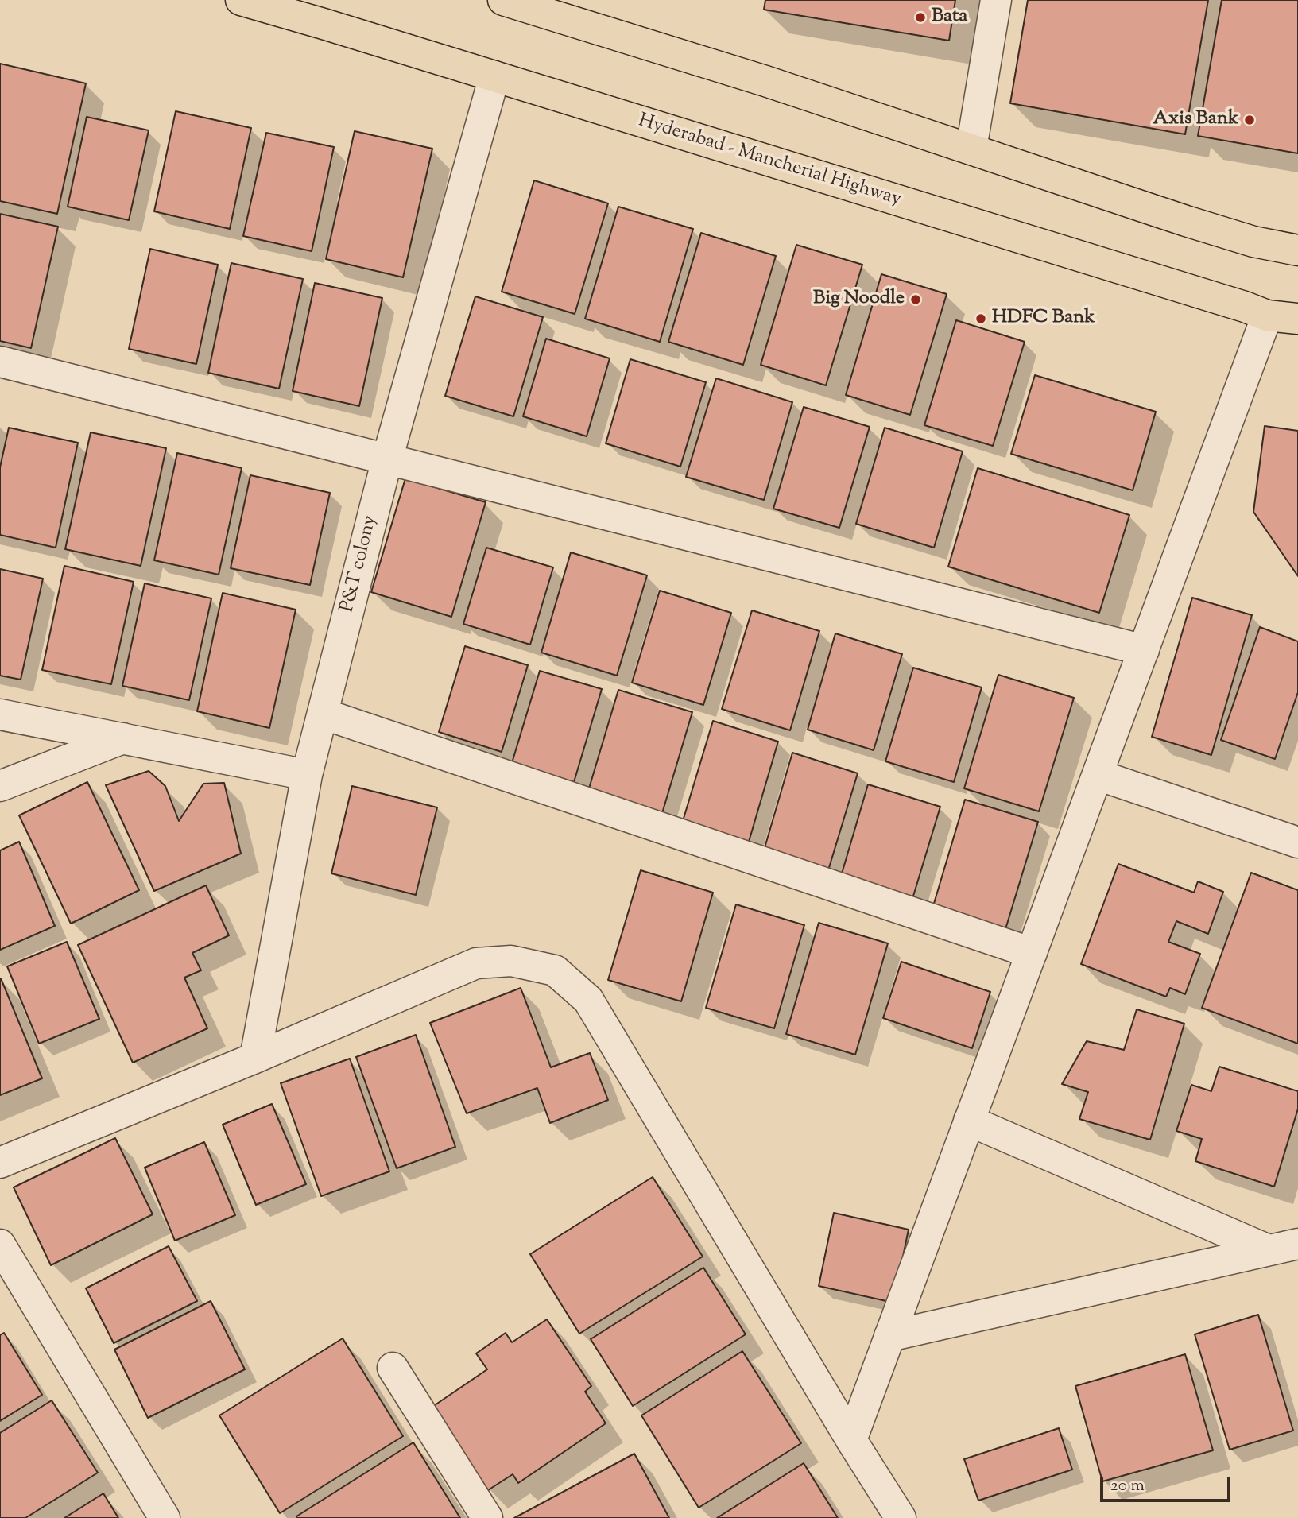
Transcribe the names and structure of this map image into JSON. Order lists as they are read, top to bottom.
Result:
{
  "streets": {
    "main road": ["Hyderabad - Mancherial Highway"],
    "street": ["P&T colony"]
  },
  "crossings": [
    ["Hyderabad - Mancherial Highway", "P&T colony"]
  ],
  "places": [
    "Bata",
    "Axis Bank",
    "Big Noodle",
    "HDFC Bank"
  ],
  "scale_bar": "20 m"
}
